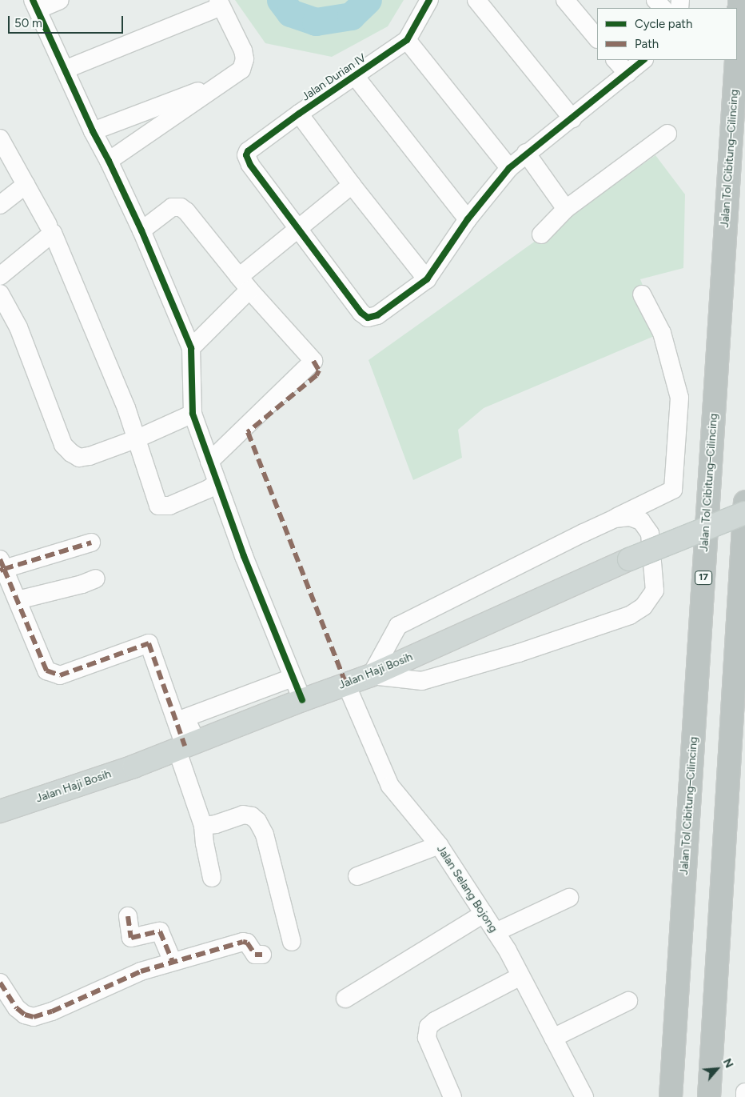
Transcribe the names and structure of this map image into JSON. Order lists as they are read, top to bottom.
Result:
{
  "streets": {
    "highway": ["Jalan Tol Cibitung–Cilincing", "17"],
    "main road": ["Jalan Haji Bosih"],
    "street": ["Jalan Durian IV", "Jalan Selang Bojong"]
  },
  "crossings": [
    ["Jalan Haji Bosih", "Jalan Selang Bojong"]
  ],
  "legend": ["Cycle path", "Path"],
  "scale_bar": "50 m",
  "north": "top right"
}
